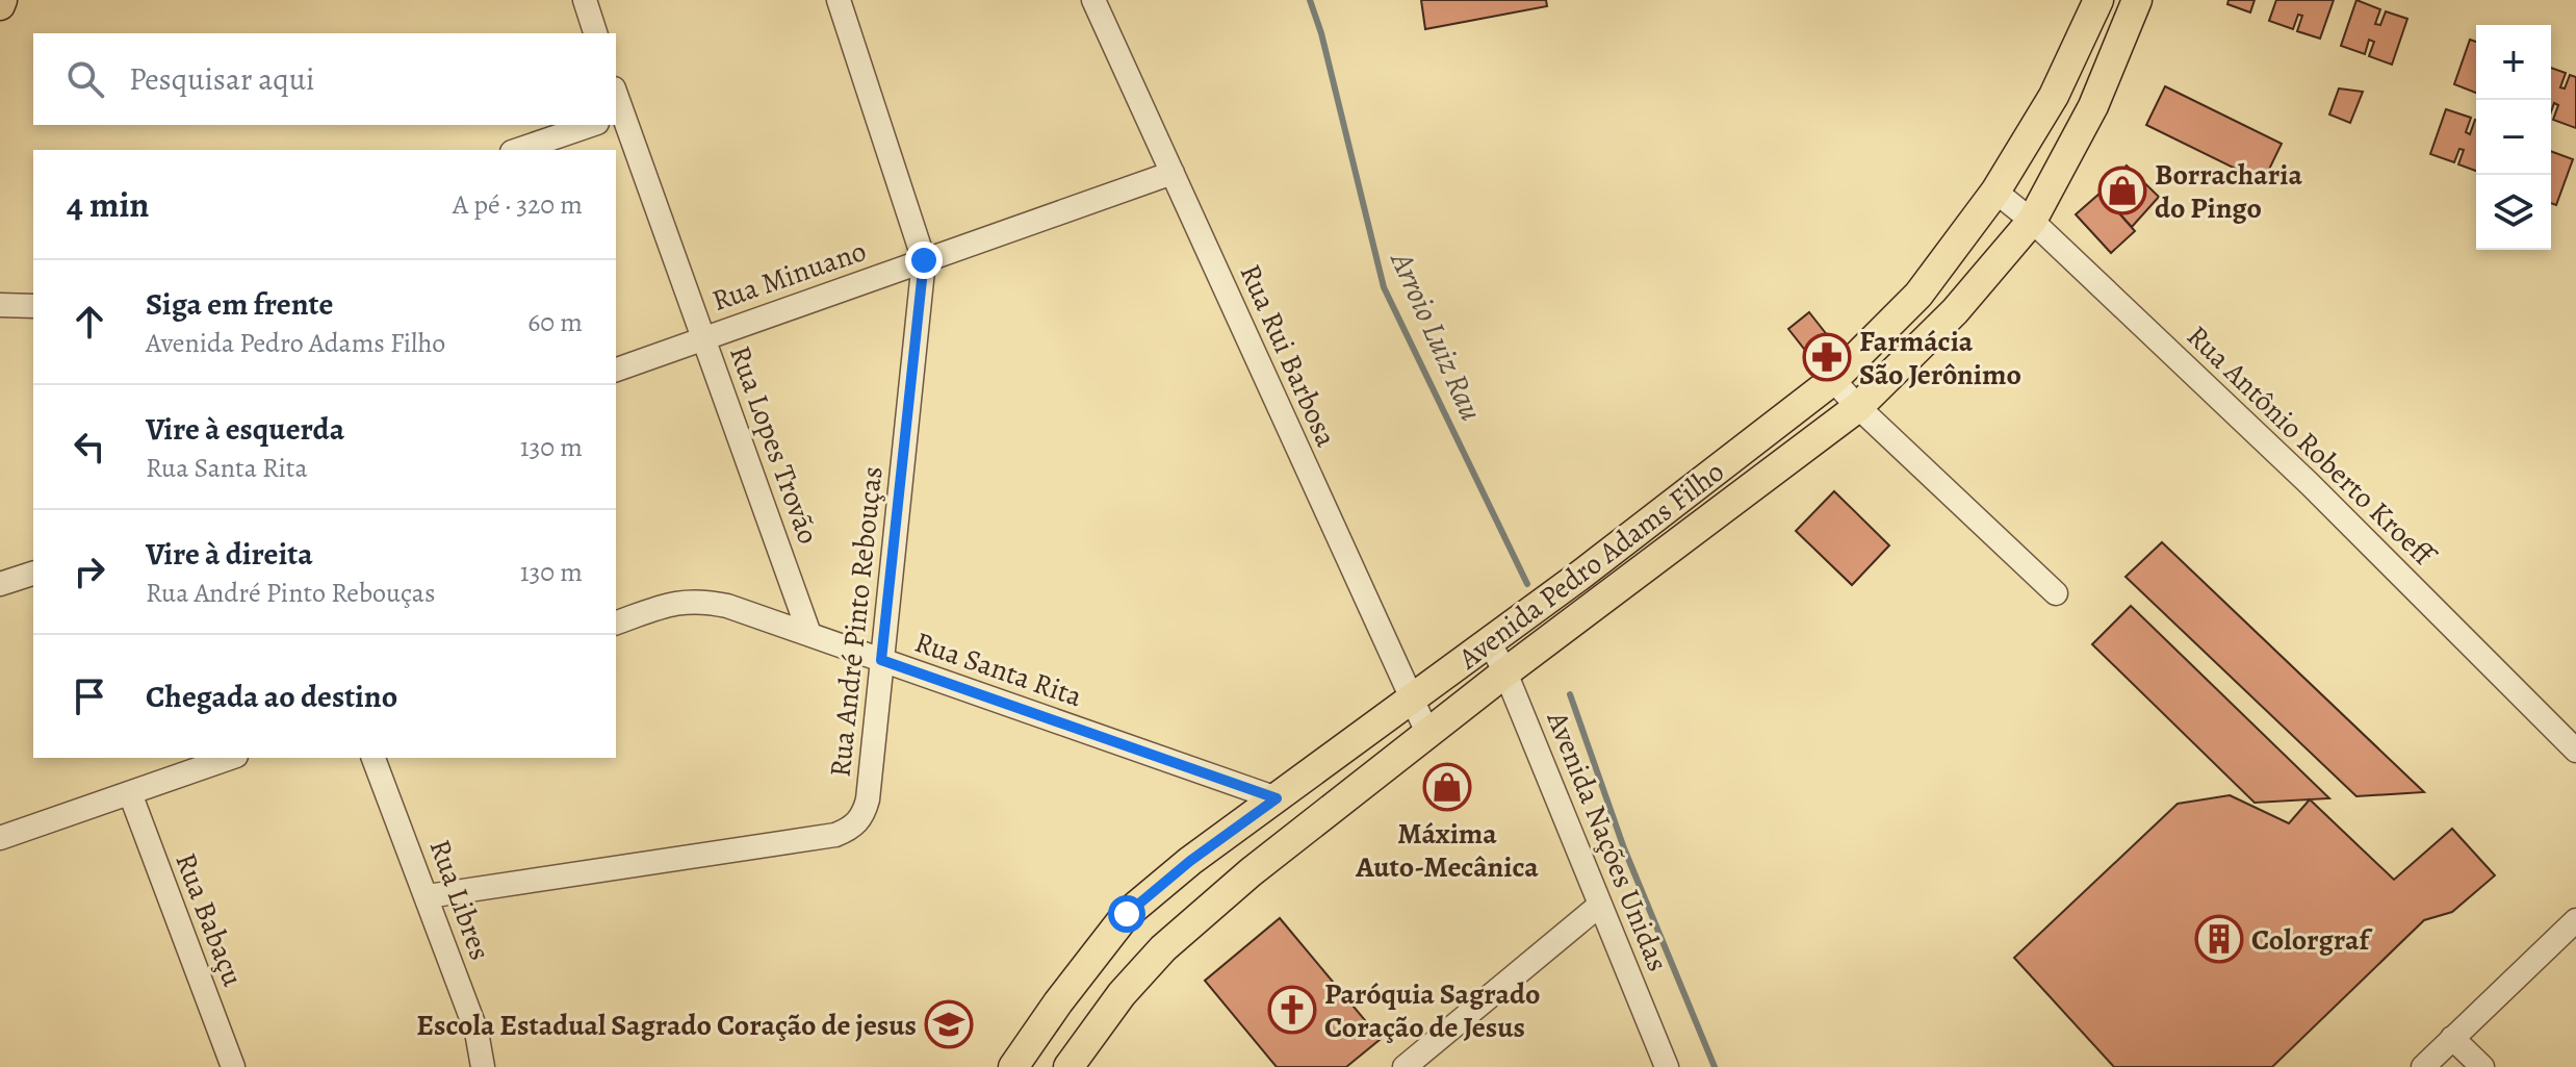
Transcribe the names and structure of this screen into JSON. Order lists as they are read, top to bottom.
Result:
{
  "streets": {
    "main road": ["Avenida Pedro Adams Filho"],
    "street": [
      "Rua Minuano",
      "Rua Rui Barbosa",
      "Rua Lopes Trovão",
      "Rua Antônio Roberto Kroeff",
      "Rua André Pinto Rebouças",
      "Rua Santa Rita",
      "Avenida Nações Unidas",
      "Rua Libres",
      "Rua Babaçu"
    ]
  },
  "crossings": [
    ["Rua Minuano", "Rua Rui Barbosa"],
    ["Rua Minuano", "Rua Lopes Trovão"],
    ["Rua Minuano", "Rua André Pinto Rebouças"],
    ["Rua Rui Barbosa", "Avenida Pedro Adams Filho"],
    ["Rua Lopes Trovão", "Rua Santa Rita"],
    ["Rua Antônio Roberto Kroeff", "Avenida Pedro Adams Filho"],
    ["Avenida Pedro Adams Filho", "Rua Santa Rita"],
    ["Avenida Pedro Adams Filho", "Avenida Nações Unidas"],
    ["Rua André Pinto Rebouças", "Rua Santa Rita"],
    ["Rua André Pinto Rebouças", "Rua Libres"]
  ],
  "water": ["Arroio Luiz Rau"],
  "places": {
    "shop": ["Borracharia do Pingo", "Máxima Auto-Mecânica"],
    "pharmacy": ["Farmácia São Jerônimo"],
    "building": ["Colorgraf"],
    "church": ["Paróquia Sagrado Coração de Jesus"],
    "school or university": ["Escola Estadual Sagrado Coração de jesus"]
  },
  "page": {
    "map_buttons": ["+", "−"],
    "search": "Pesquisar aqui",
    "heading": ["4 min", "A pé · 320 m"],
    "list": [
      ["Siga em frente", "Avenida Pedro Adams Filho", "60 m"],
      ["Vire à esquerda", "Rua Santa Rita", "130 m"],
      ["Vire à direita", "Rua André Pinto Rebouças", "130 m"],
      "Chegada ao destino"
    ]
  }
}
